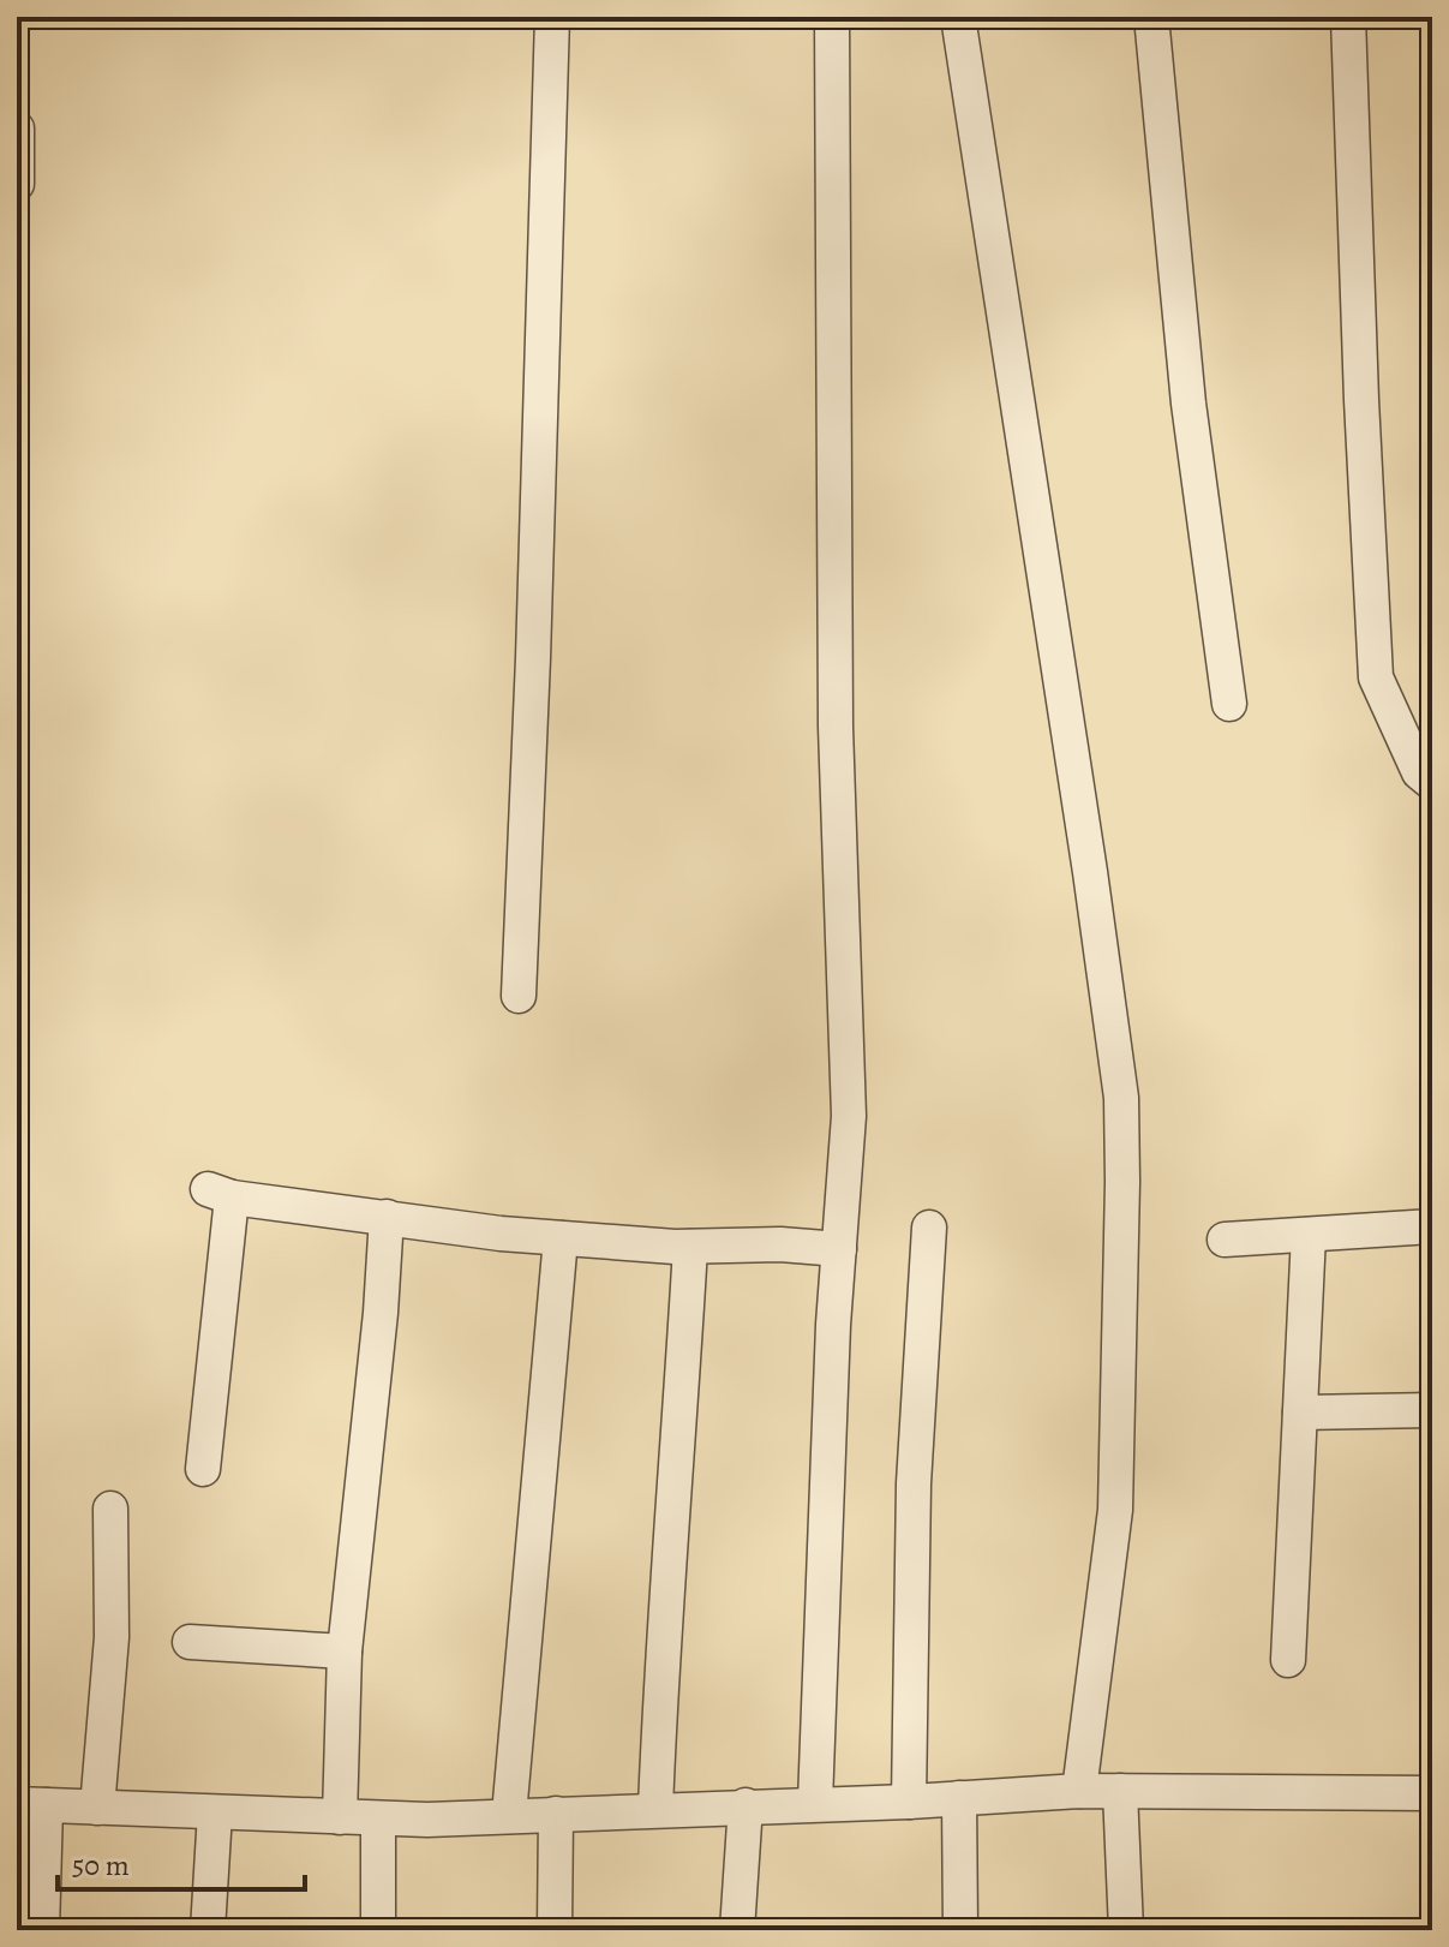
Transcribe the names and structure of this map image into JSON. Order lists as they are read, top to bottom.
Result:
{
  "scale_bar": "50 m"
}
